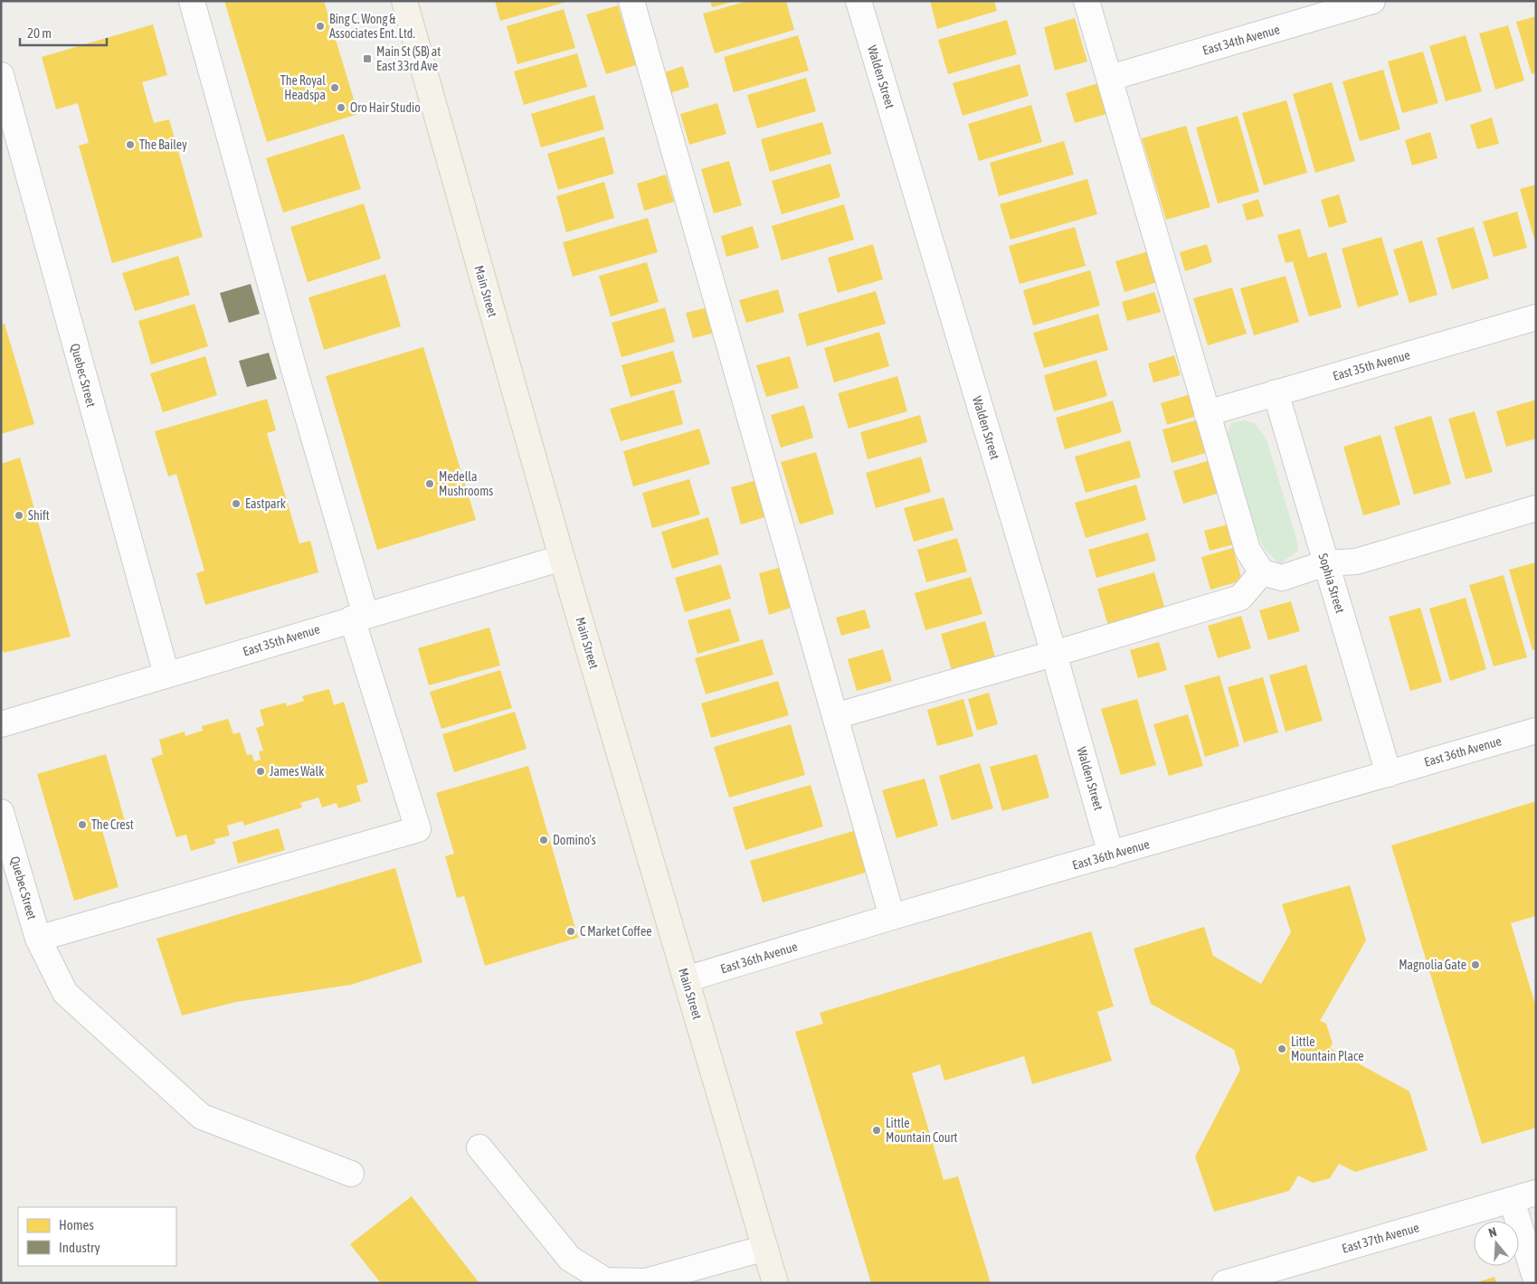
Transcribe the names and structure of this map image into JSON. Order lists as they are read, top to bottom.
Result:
{
  "streets": {
    "main road": ["Main Street"],
    "street": [
      "East 34th Avenue",
      "Walden Street",
      "East 35th Avenue",
      "Quebec Street",
      "Sophia Street",
      "East 36th Avenue",
      "East 37th Avenue"
    ]
  },
  "crossings": [
    ["Walden Street", "East 36th Avenue"],
    ["Main Street", "East 35th Avenue"],
    ["Main Street", "East 36th Avenue"],
    ["East 35th Avenue", "Quebec Street"],
    ["East 35th Avenue", "Sophia Street"],
    ["Sophia Street", "East 36th Avenue"]
  ],
  "places": {
    "other": [
      "Bing C. Wong & Associates Ent. Ltd.",
      "The Royal Headspa",
      "Oro Hair Studio",
      "The Bailey",
      "Medella Mushrooms",
      "Eastpark",
      "Shift",
      "James Walk",
      "The Crest",
      "Domino's",
      "C Market Coffee",
      "Magnolia Gate",
      "Little Mountain Place",
      "Little Mountain Court"
    ],
    "transit": ["Main St (SB) at East 33rd Ave"]
  },
  "legend": ["Homes", "Industry"],
  "scale_bar": "20 m",
  "north": "top"
}
